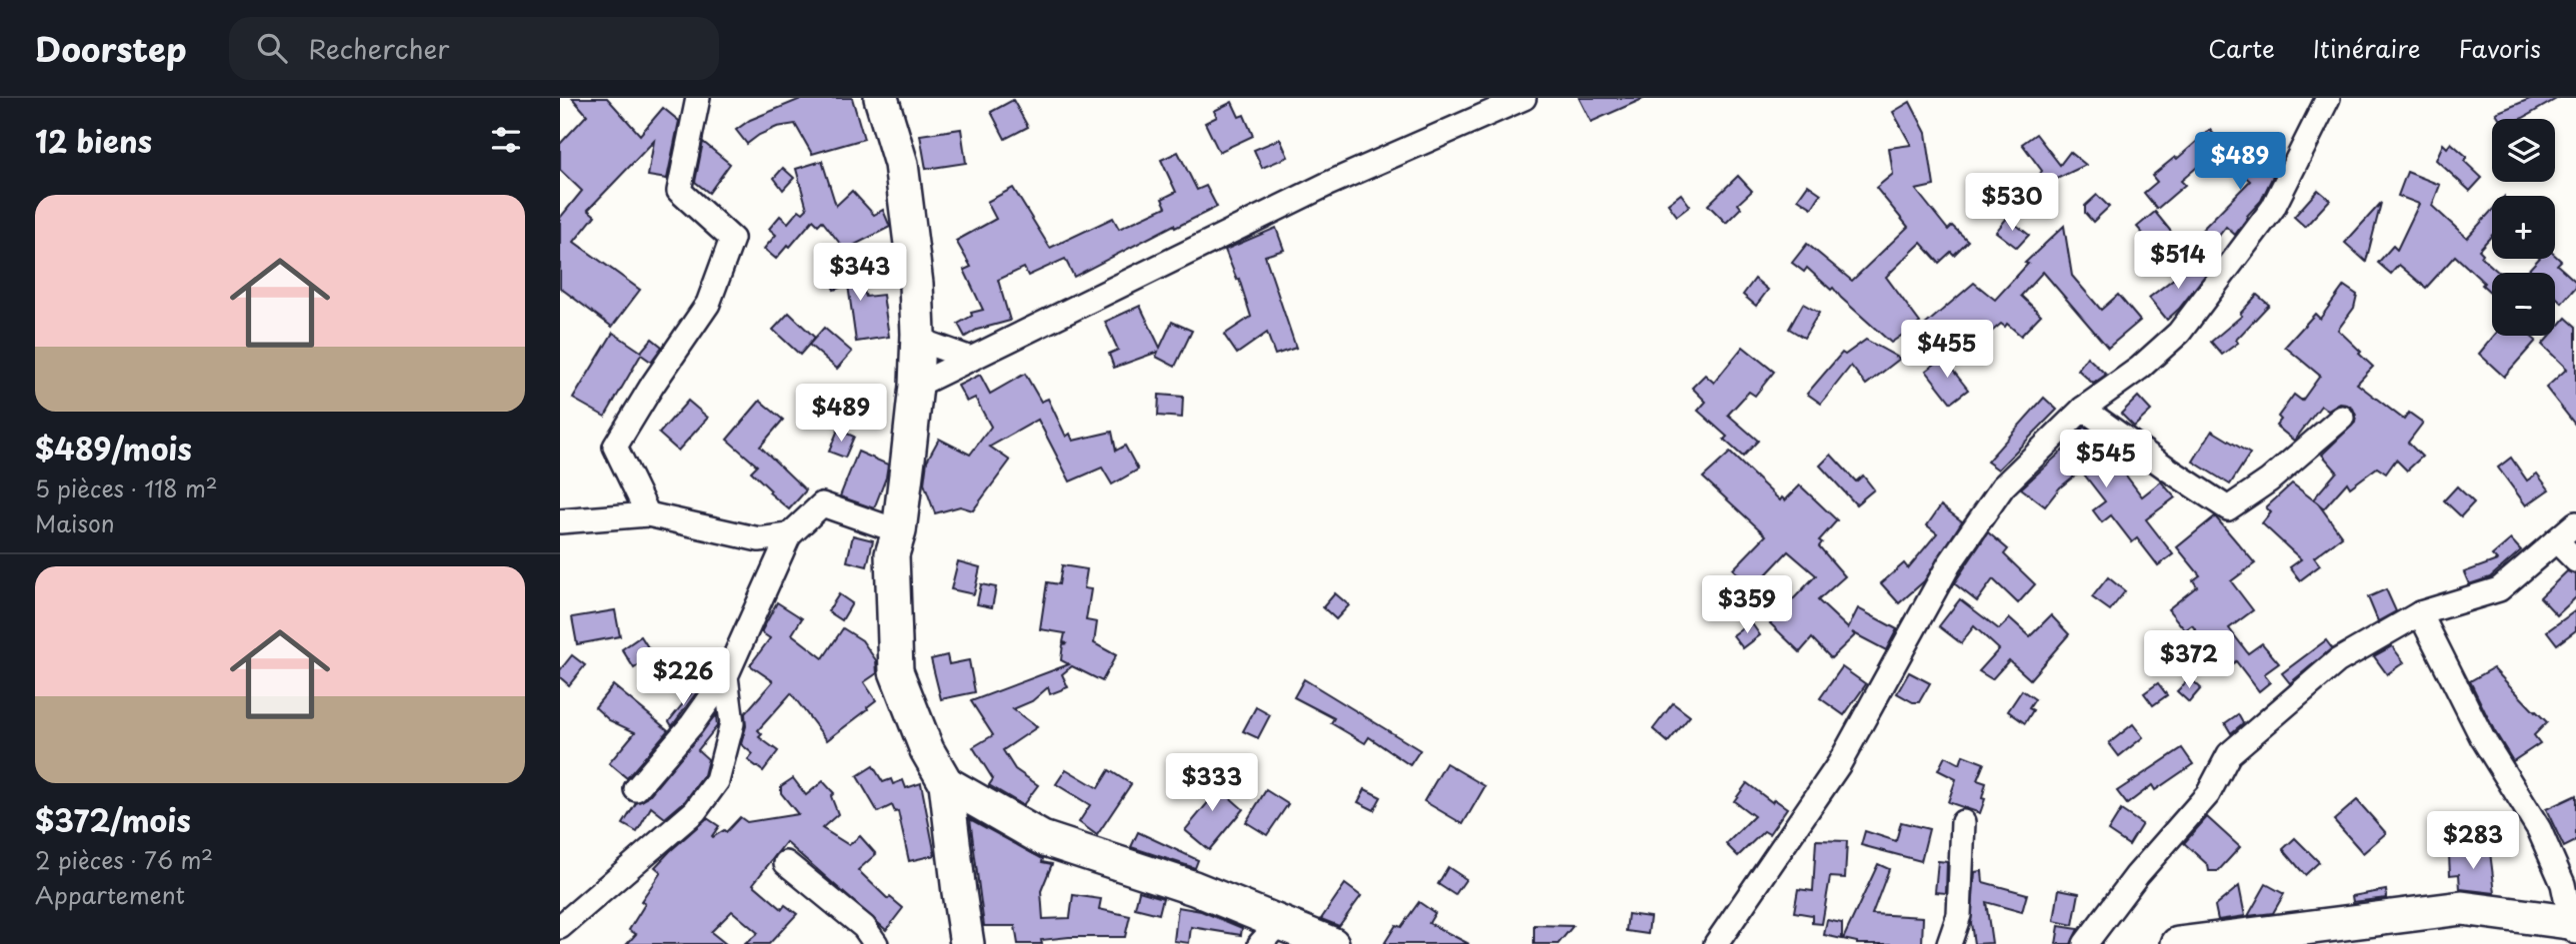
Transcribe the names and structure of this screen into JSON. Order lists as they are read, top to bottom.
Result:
{
  "page": {
    "header": "Doorstep",
    "search": "Rechercher",
    "nav": ["Carte", "Itinéraire", "Favoris"],
    "heading": "12 biens",
    "map_buttons": ["+", "−"],
    "price": [
      "$489",
      "$530",
      "$514",
      "$343",
      "$455",
      "$489",
      "$545",
      "$359",
      "$372",
      "$226",
      "$333",
      "$283"
    ],
    "list": [
      {
        "name": "$489/mois",
        "note": "5 pièces · 118 m² · Maison"
      },
      {
        "name": "$372/mois",
        "note": "2 pièces · 76 m² · Appartement"
      }
    ]
  }
}
